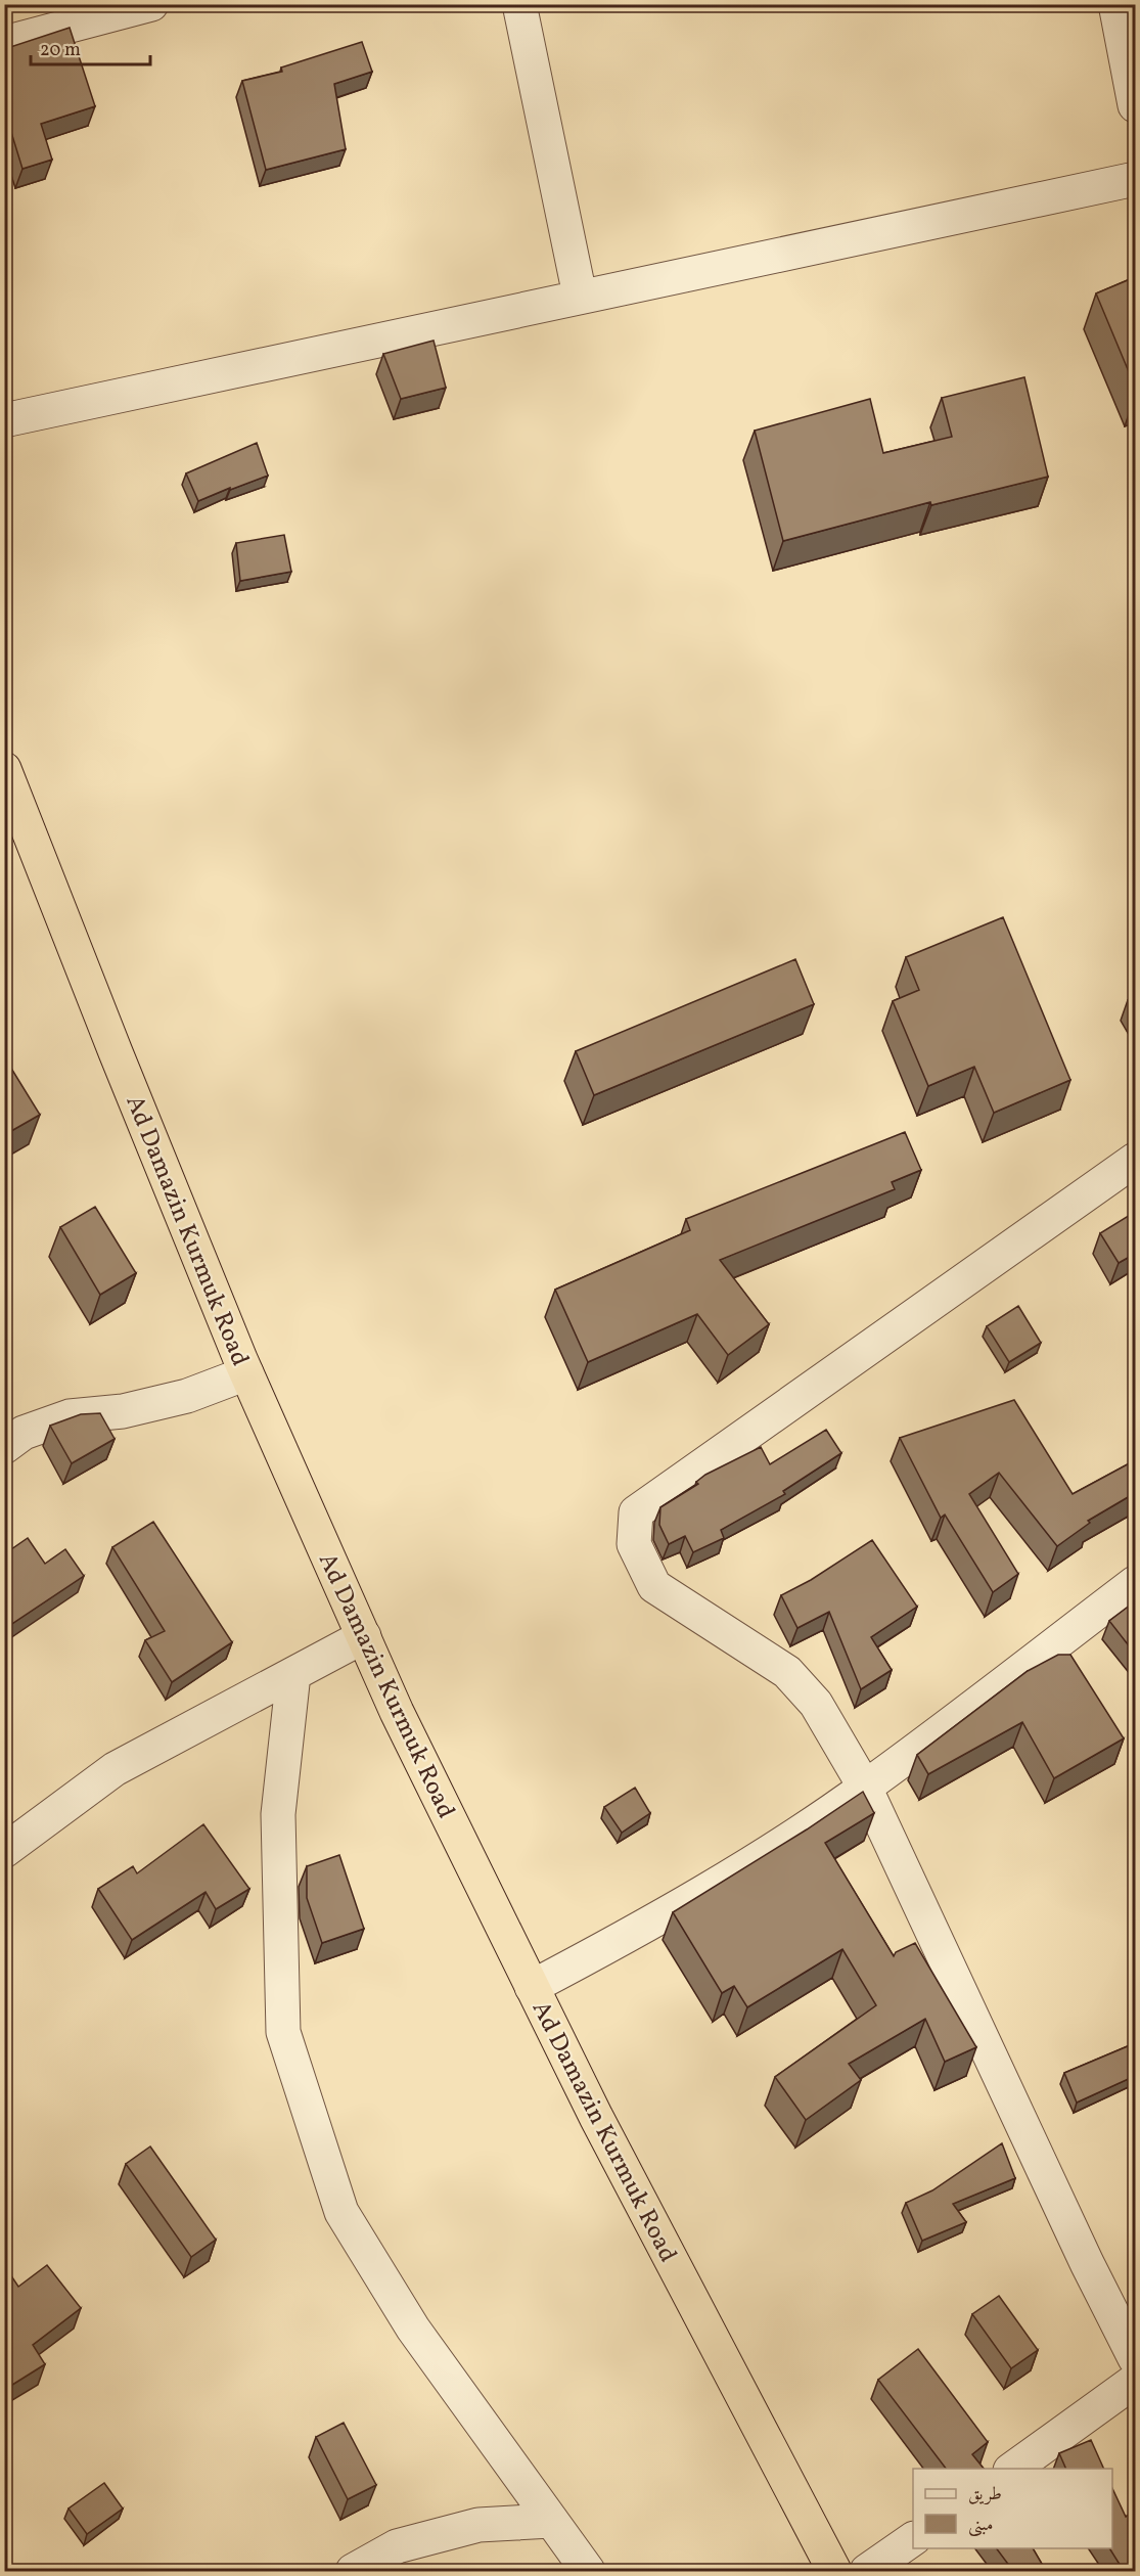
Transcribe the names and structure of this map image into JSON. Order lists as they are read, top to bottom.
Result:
{
  "streets": {
    "highway": ["Ad Damazin Kurmuk Road"]
  },
  "legend": ["طريق", "مبنى"],
  "scale_bar": "20 m"
}
